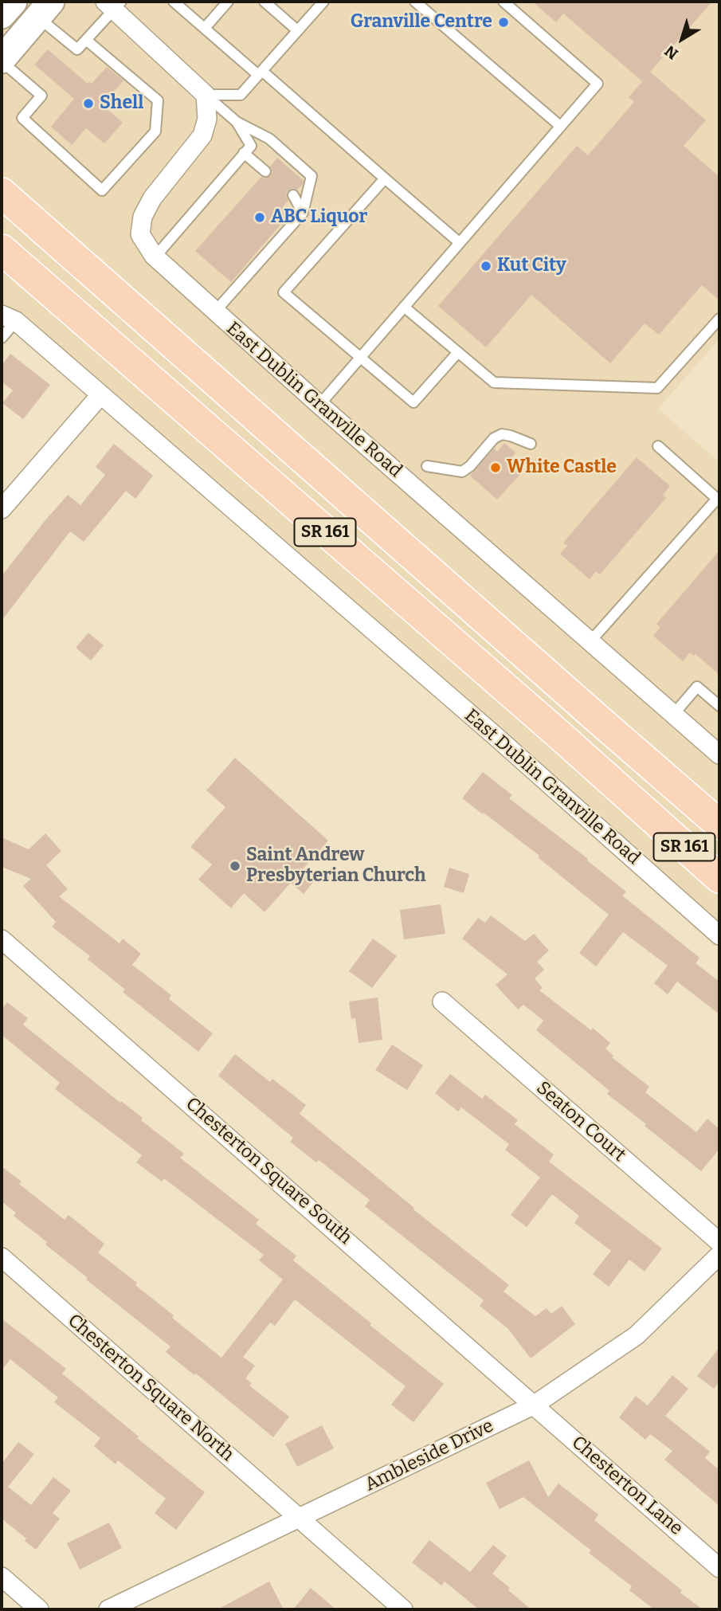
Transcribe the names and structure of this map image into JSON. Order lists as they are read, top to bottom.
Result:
{
  "streets": {
    "main road": ["SR 161"],
    "street": [
      "East Dublin Granville Road",
      "Seaton Court",
      "Chesterton Square South",
      "Chesterton Square North",
      "Ambleside Drive",
      "Chesterton Lane"
    ]
  },
  "crossings": [
    ["Chesterton Square South", "Ambleside Drive"],
    ["Chesterton Square South", "Chesterton Lane"],
    ["Chesterton Square North", "Ambleside Drive"],
    ["Ambleside Drive", "Chesterton Lane"]
  ],
  "places": [
    "Granville Centre",
    "Shell",
    "ABC Liquor",
    "Kut City",
    "White Castle",
    "Saint Andrew Presbyterian Church"
  ],
  "north": "bottom left"
}
